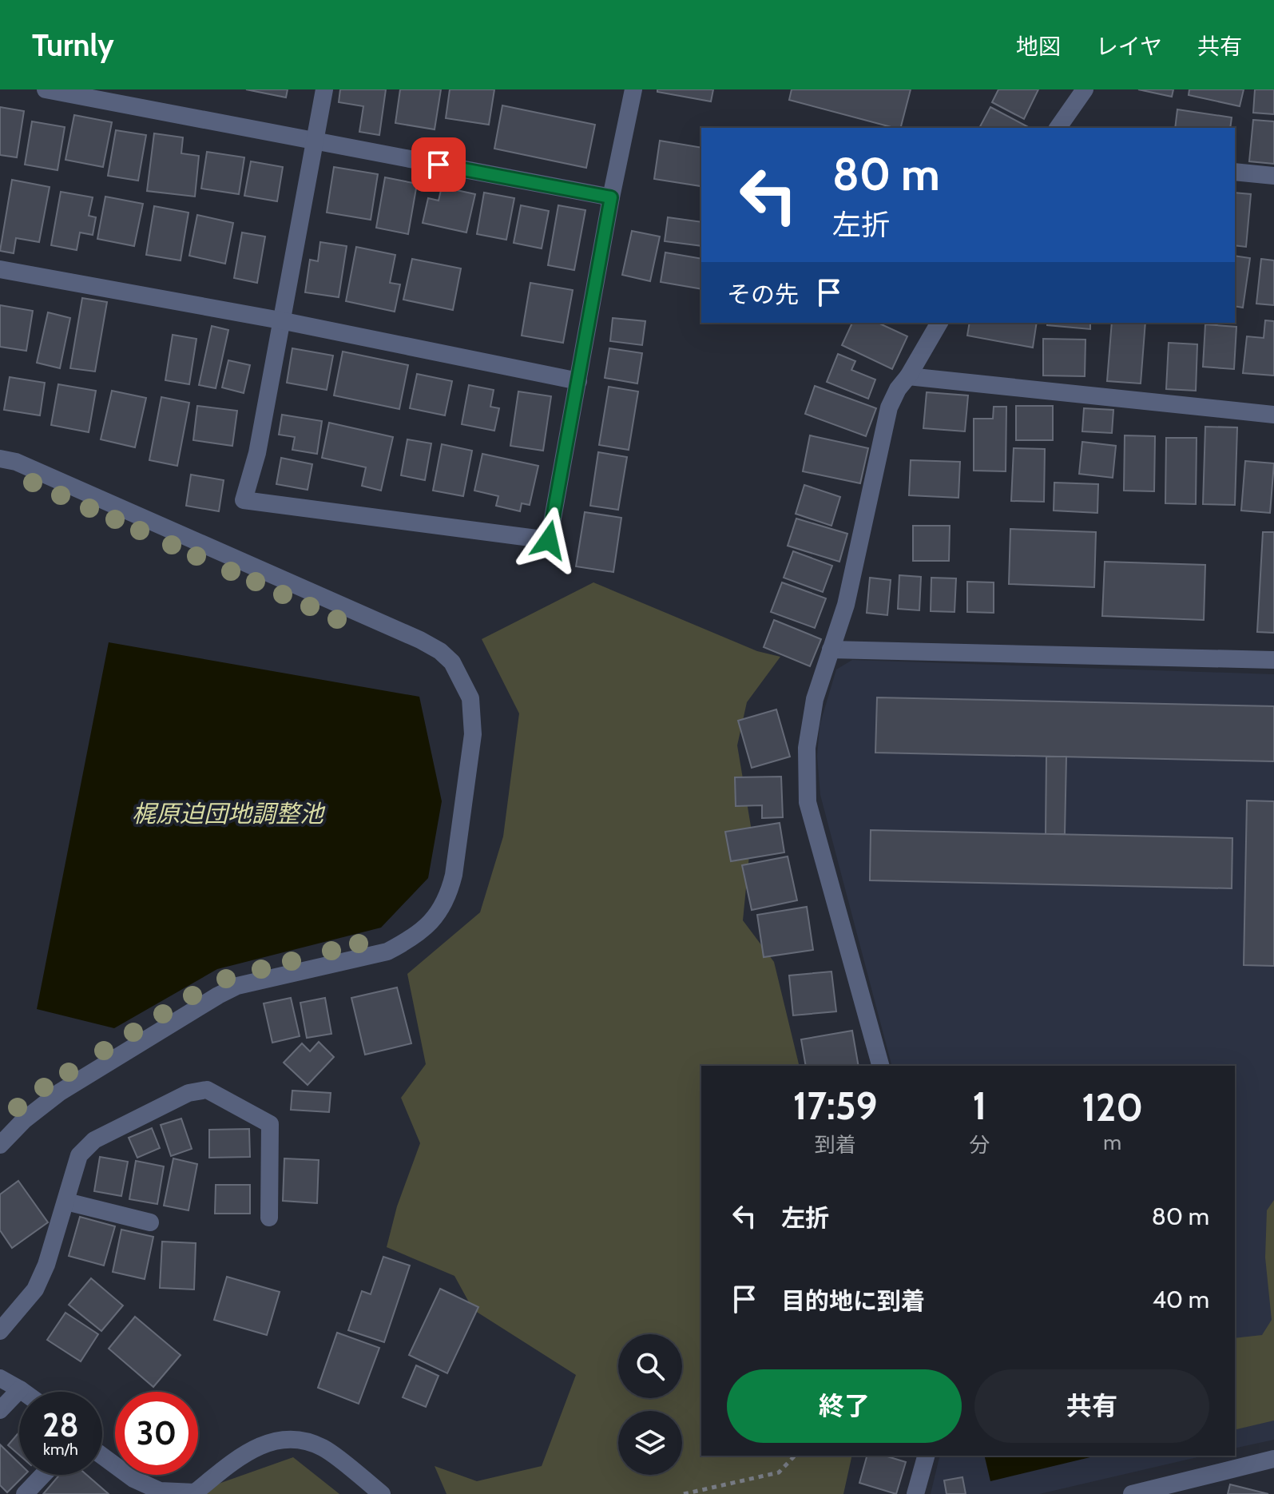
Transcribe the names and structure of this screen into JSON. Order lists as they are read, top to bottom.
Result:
{
  "water": ["梶原迫団地調整池"],
  "page": {
    "header": "Turnly",
    "nav": ["地図", "レイヤ", "共有"],
    "turn": ["80 m", "左折"],
    "then": "その先",
    "eta": [
      "17:59",
      "到着",
      "1",
      "分",
      "120",
      "m"
    ],
    "list": [
      {
        "name": "左折",
        "value": "80 m"
      },
      {
        "name": "目的地に到着",
        "value": "40 m"
      }
    ],
    "buttons": ["終了", "共有"],
    "speed": "28 km/h",
    "limit": "30"
  }
}
